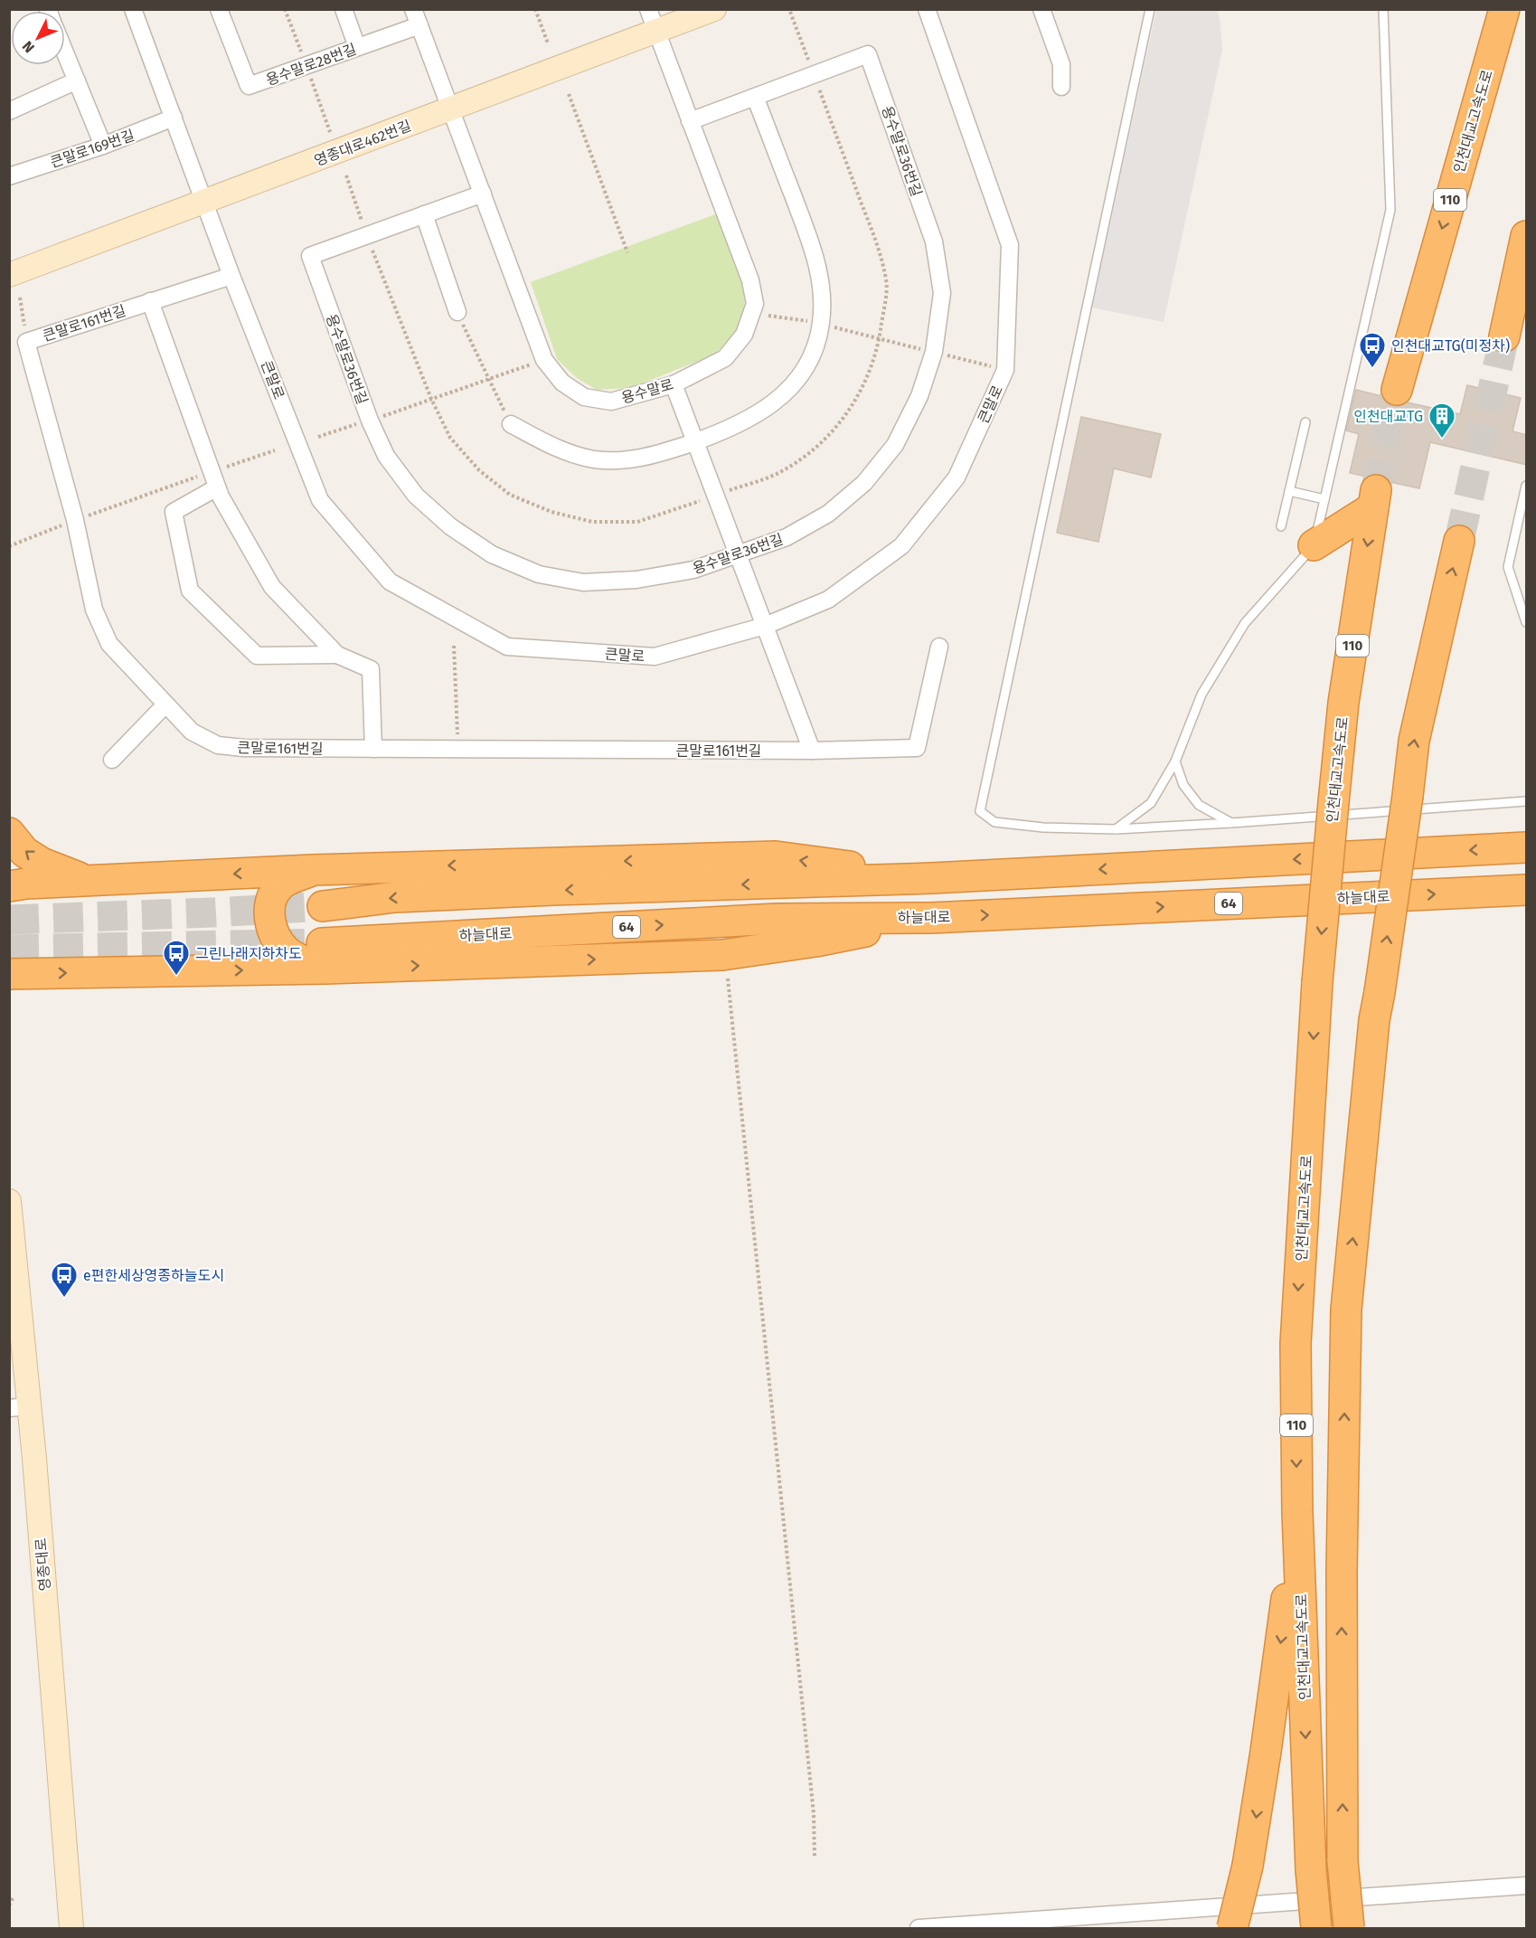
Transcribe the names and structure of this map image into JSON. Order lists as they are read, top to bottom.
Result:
{
  "streets": {
    "highway": [
      "인천대교고속도로",
      "110",
      "하늘대로",
      "64"
    ],
    "street": [
      "용수말로28번길",
      "영종대로462번길",
      "큰말로169번길",
      "용수말로36번길",
      "큰말로161번길",
      "큰말로",
      "용수말로",
      "영종대로"
    ]
  },
  "crossings": [
    ["용수말로28번길", "용수말로"],
    ["영종대로462번길", "큰말로"],
    ["영종대로462번길", "용수말로"],
    ["큰말로169번길", "큰말로"],
    ["용수말로36번길", "용수말로"],
    ["큰말로161번길", "큰말로"]
  ],
  "places": {
    "bus stop": ["인천대교TG(미정차)", "그린나래지하차도", "e편한세상영종하늘도시"],
    "building": ["인천대교TG"]
  },
  "north": "bottom left"
}
